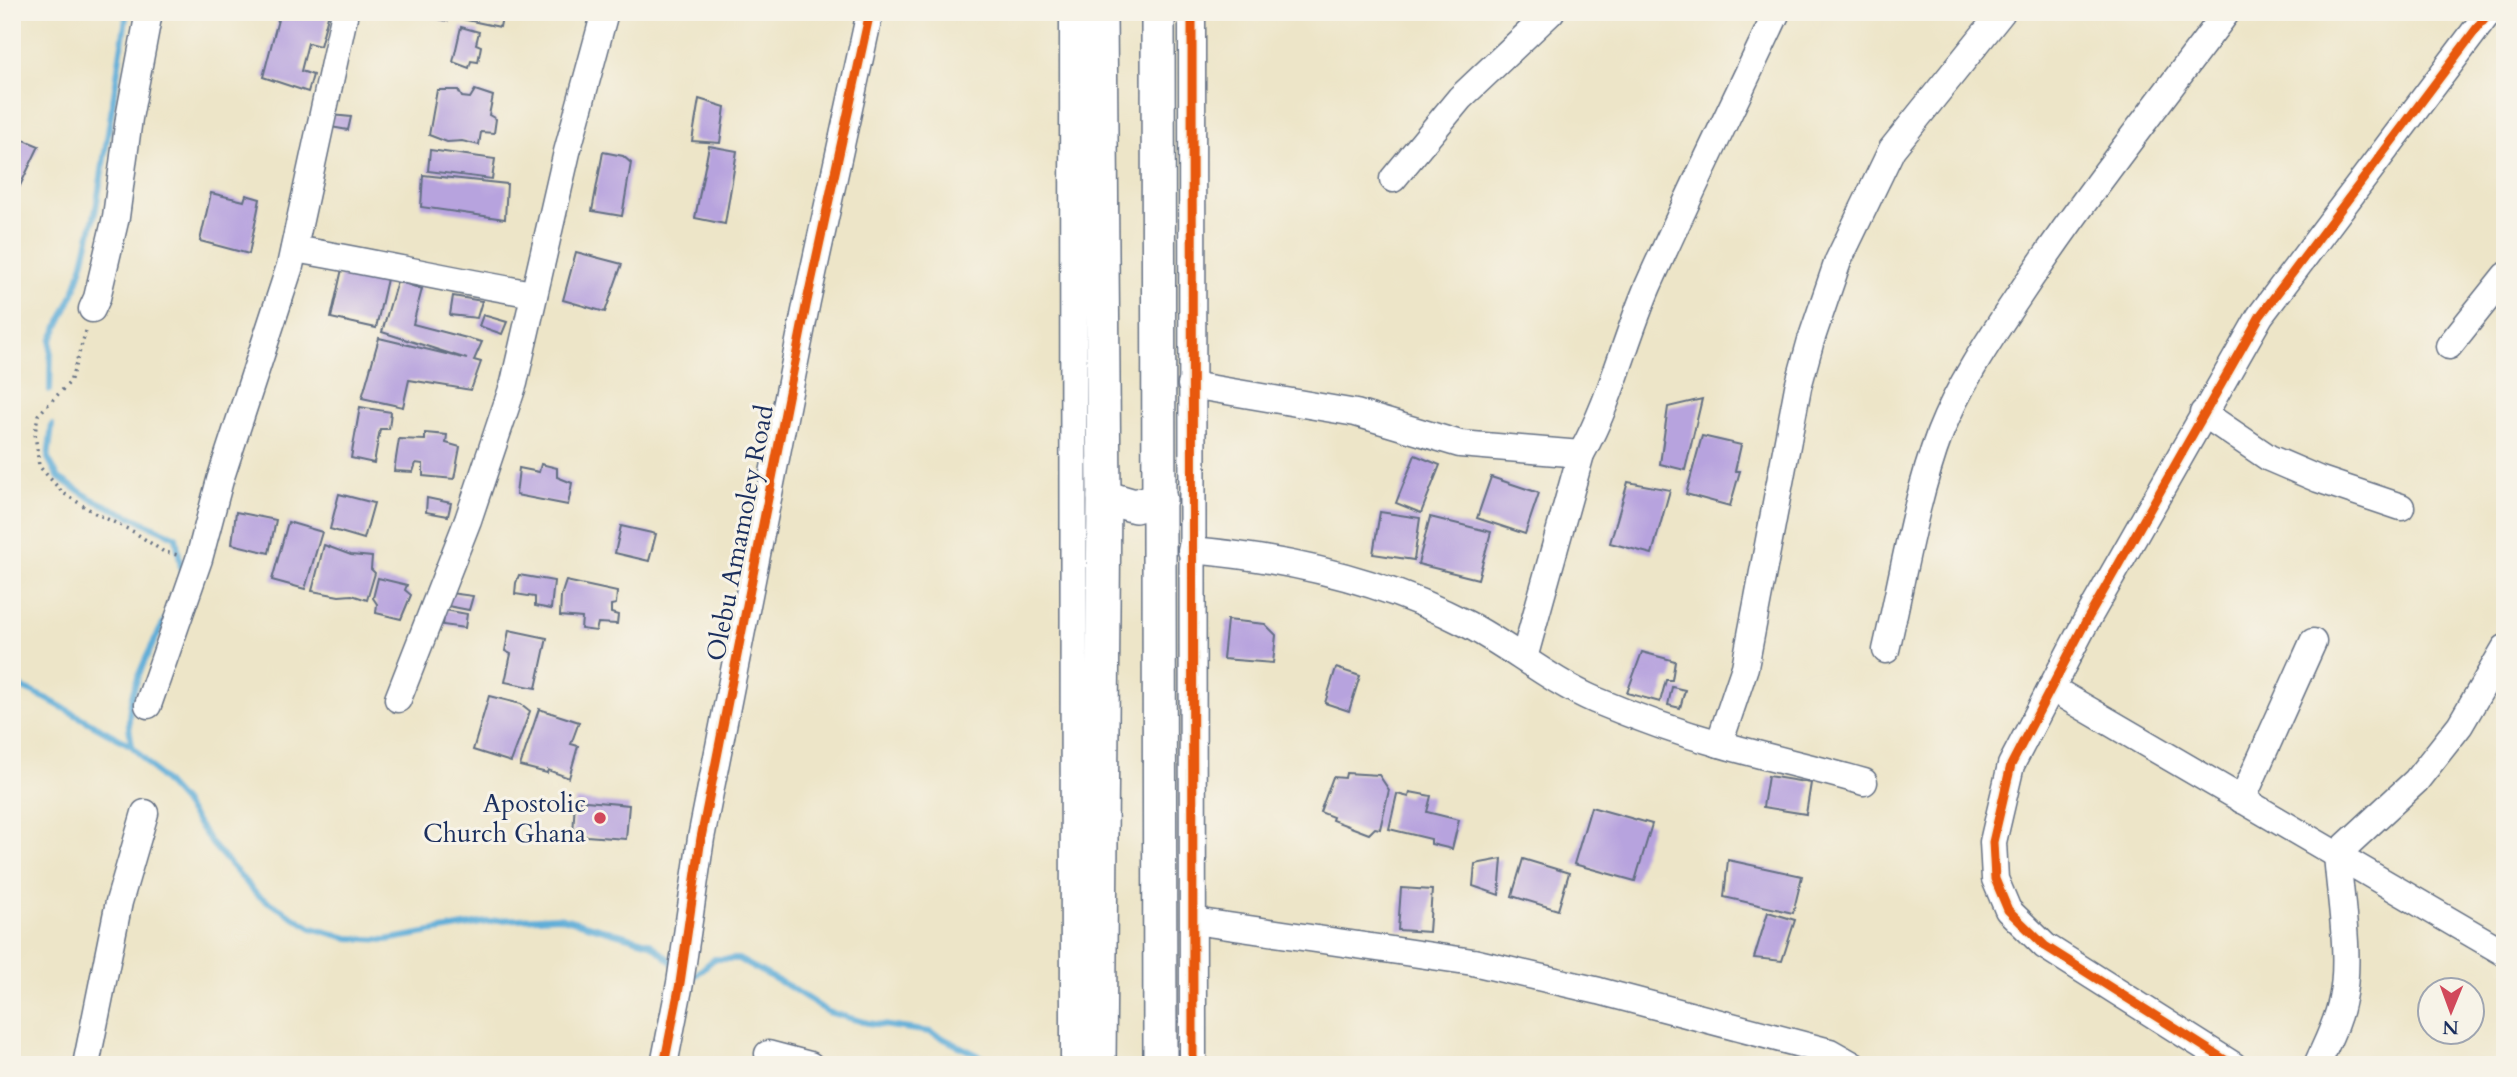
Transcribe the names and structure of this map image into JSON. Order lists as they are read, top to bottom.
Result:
{
  "streets": {
    "street": ["Olebu Amamoley Road"]
  },
  "places": ["Apostolic Church Ghana"],
  "north": "bottom"
}
